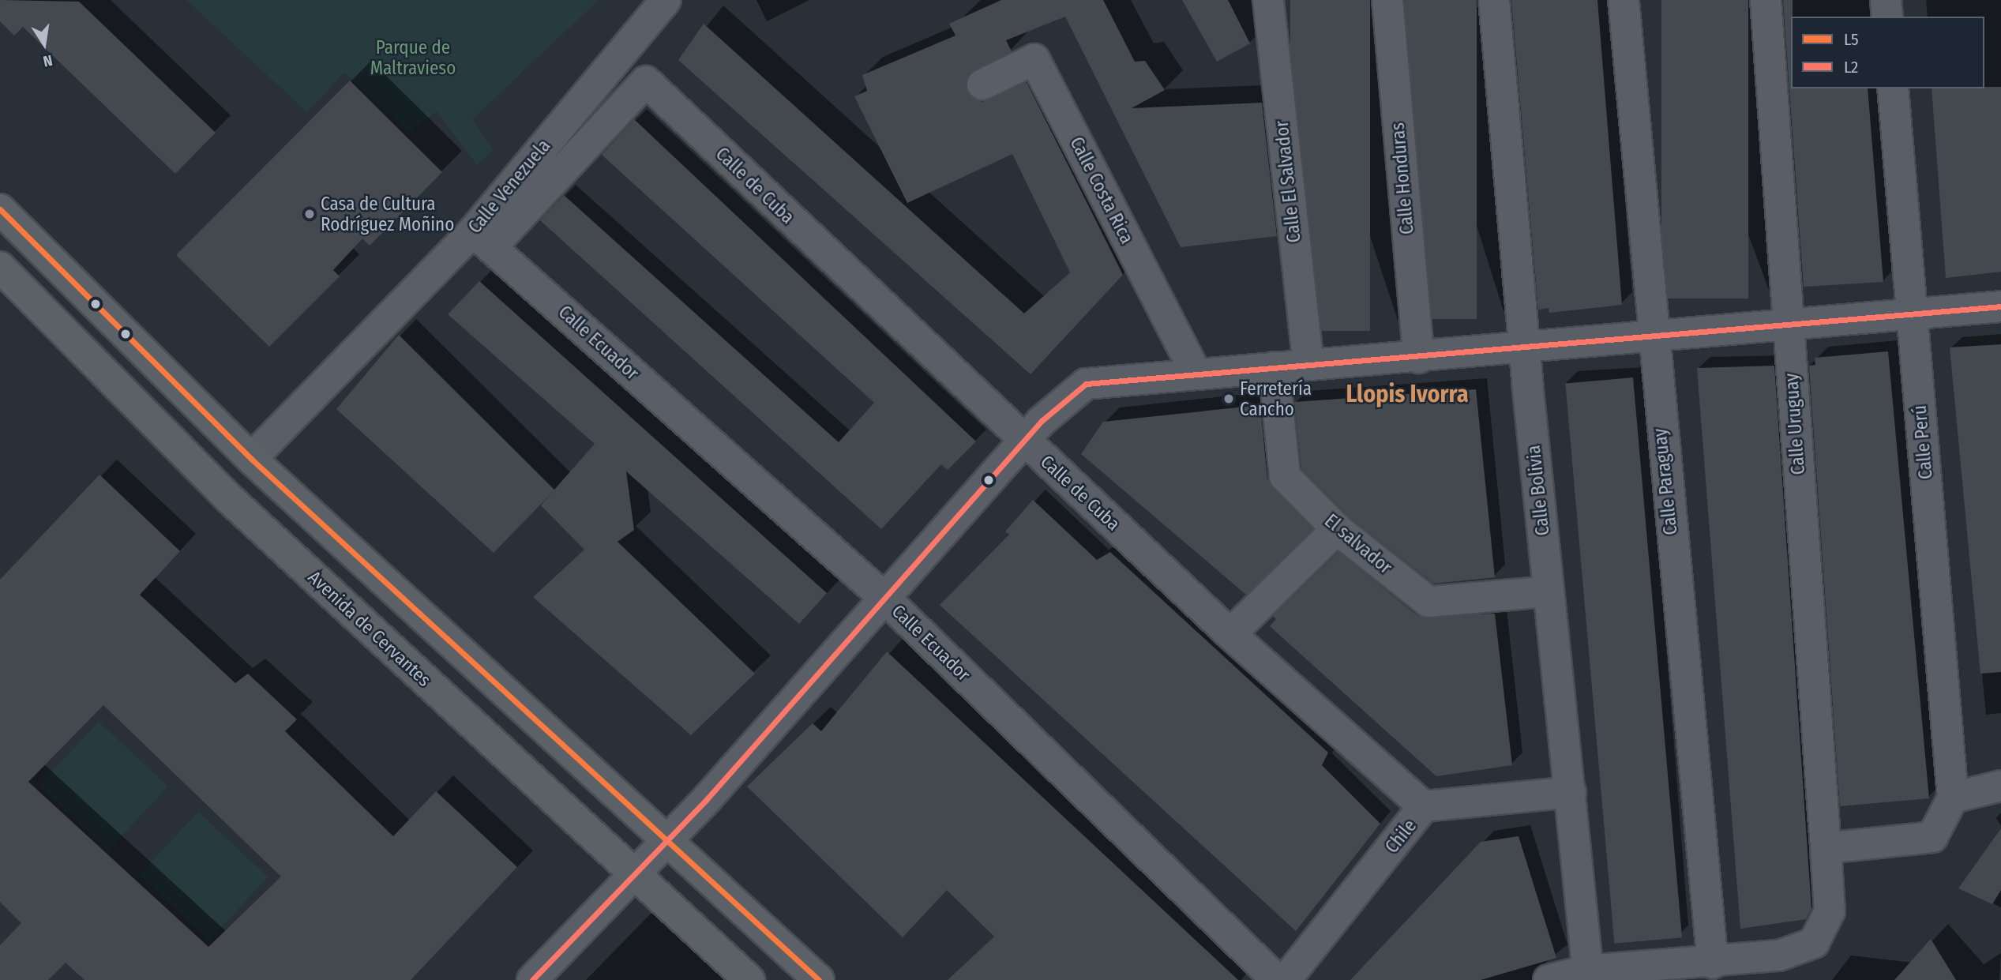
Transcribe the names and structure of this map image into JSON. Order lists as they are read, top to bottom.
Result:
{
  "streets": {
    "main road": ["Avenida de Cervantes"],
    "street": [
      "Calle Honduras",
      "Calle El Salvador",
      "Calle de Cuba",
      "Calle Venezuela",
      "Calle Costa Rica",
      "Calle Ecuador",
      "Calle Uruguay",
      "Calle Perú",
      "Calle Paraguay",
      "Calle Bolivia",
      "El salvador",
      "Chile"
    ]
  },
  "crossings": [
    ["Calle de Cuba", "Calle Venezuela"],
    ["Calle de Cuba", "Calle Ecuador"],
    ["Calle de Cuba", "Chile"],
    ["Calle Venezuela", "Calle Ecuador"],
    ["Calle Uruguay", "Calle Paraguay"],
    ["Calle Uruguay", "Calle Bolivia"],
    ["Calle Bolivia", "El salvador"],
    ["Calle Bolivia", "Chile"]
  ],
  "districts": ["Llopis Ivorra"],
  "parks": ["Parque de Maltravieso"],
  "places": ["Casa de Cultura Rodríguez Moñino", "Ferretería Cancho"],
  "lines": ["transit line L5", "transit line L2"],
  "legend": ["L5", "L2"],
  "north": "bottom"
}
